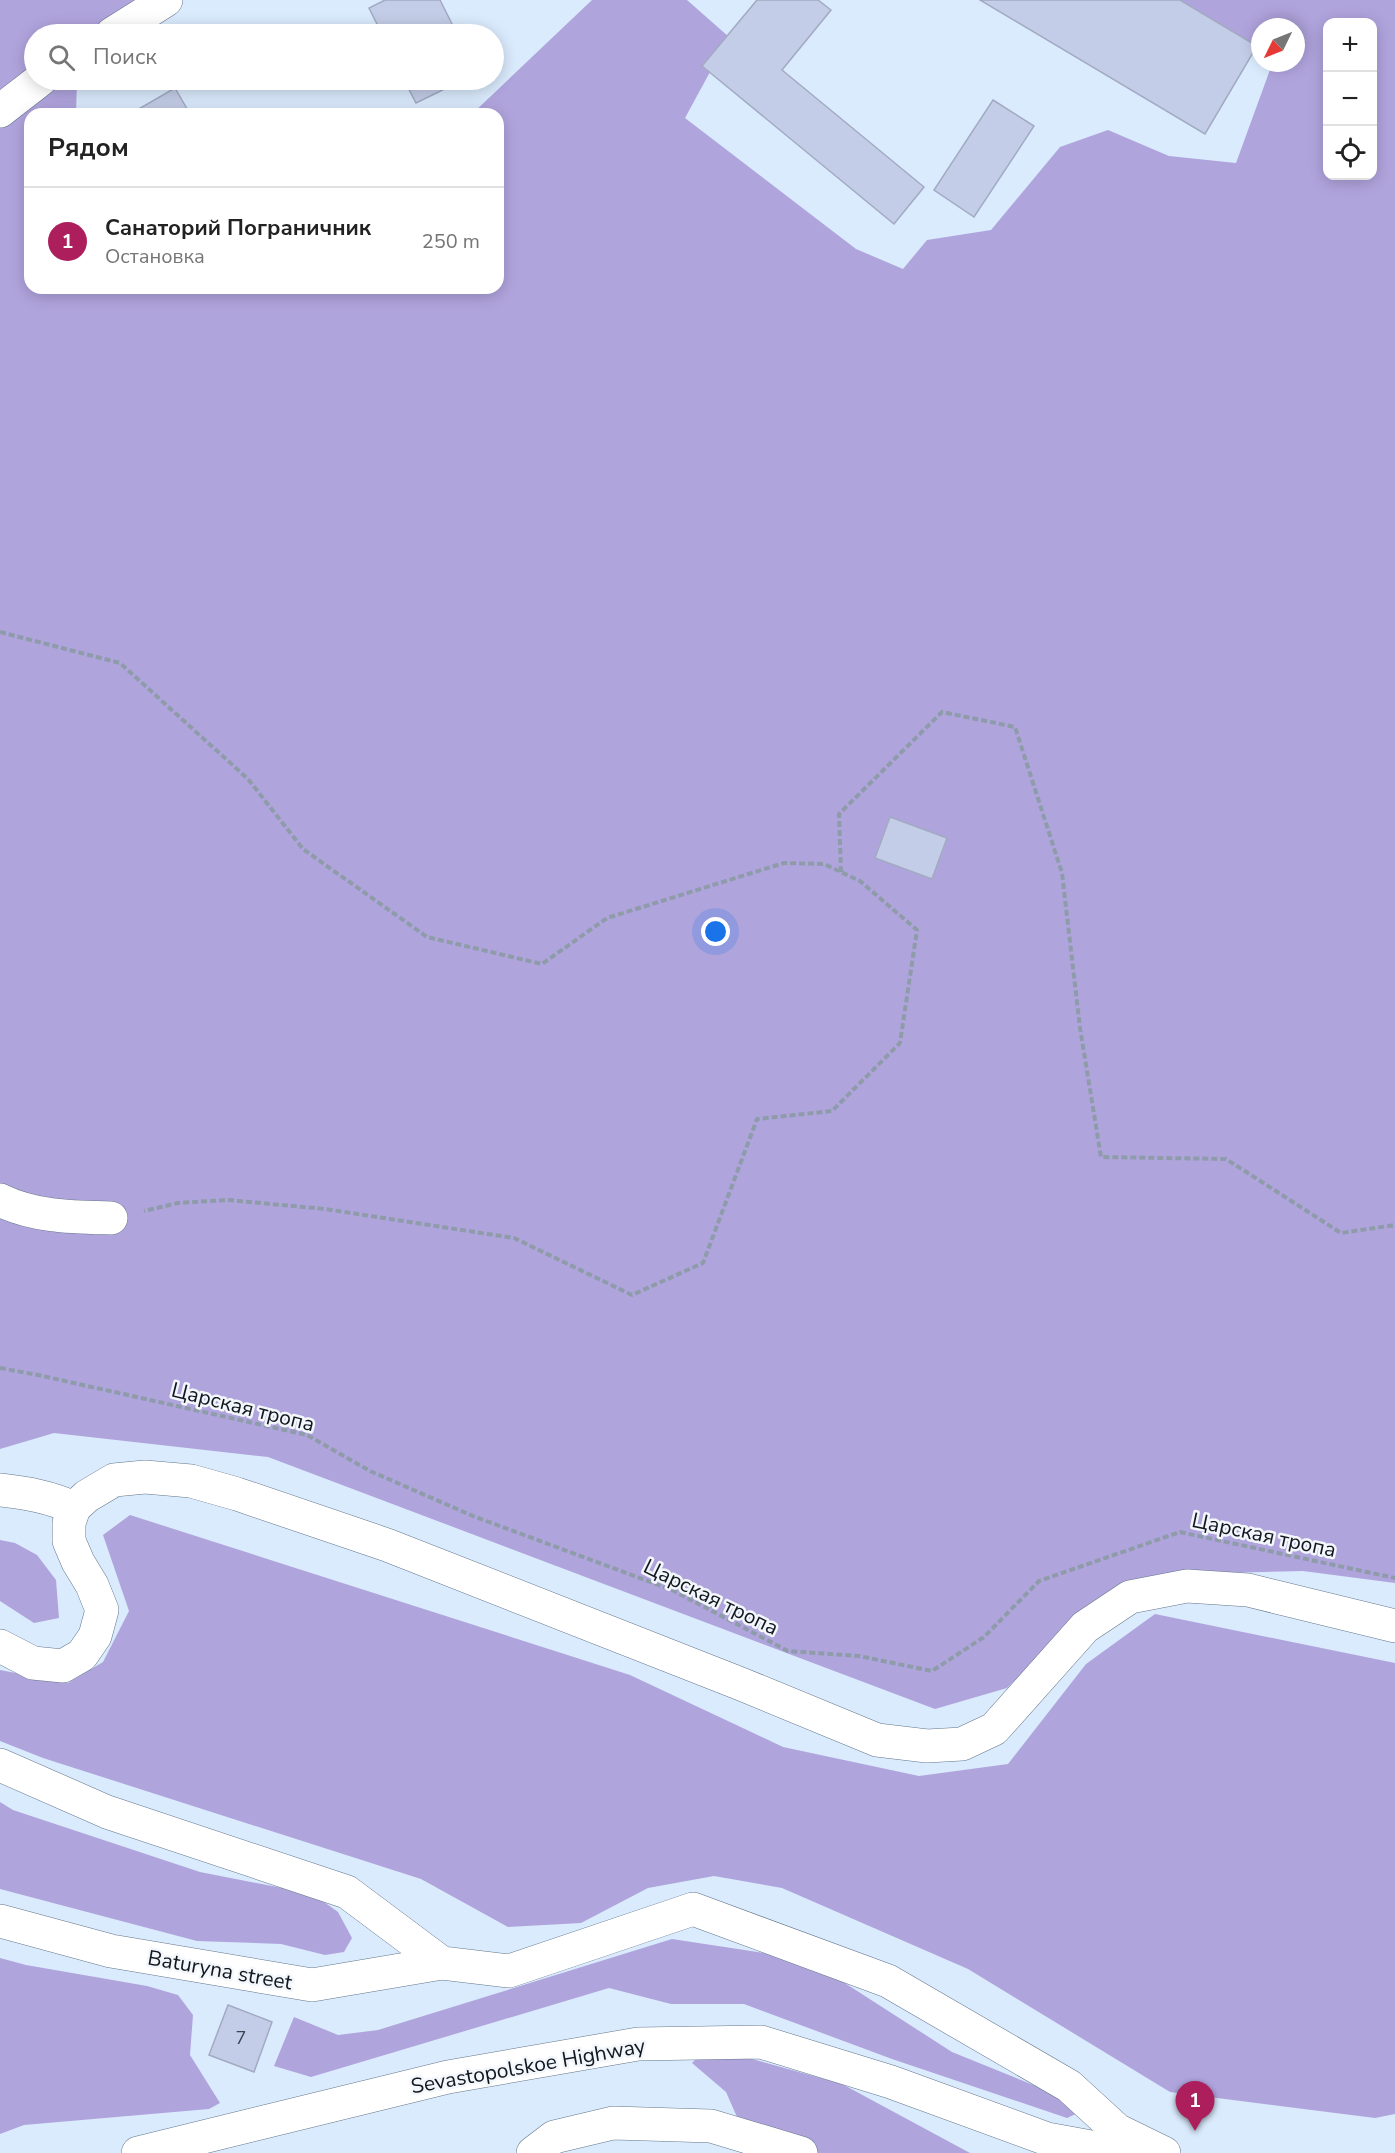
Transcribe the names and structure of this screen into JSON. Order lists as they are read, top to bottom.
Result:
{
  "streets": {
    "street": ["Baturyna street", "Sevastopolskoe Highway"],
    "path": ["Царская тропа"]
  },
  "house_numbers": ["7"],
  "north": "bottom left",
  "page": {
    "map_buttons": ["+", "−"],
    "search": "Поиск",
    "heading": "Рядом",
    "list": [
      {
        "mark": "1",
        "name": "Санаторий Пограничник",
        "note": "Остановка",
        "value": "250 m"
      }
    ],
    "pins": "1"
  }
}
